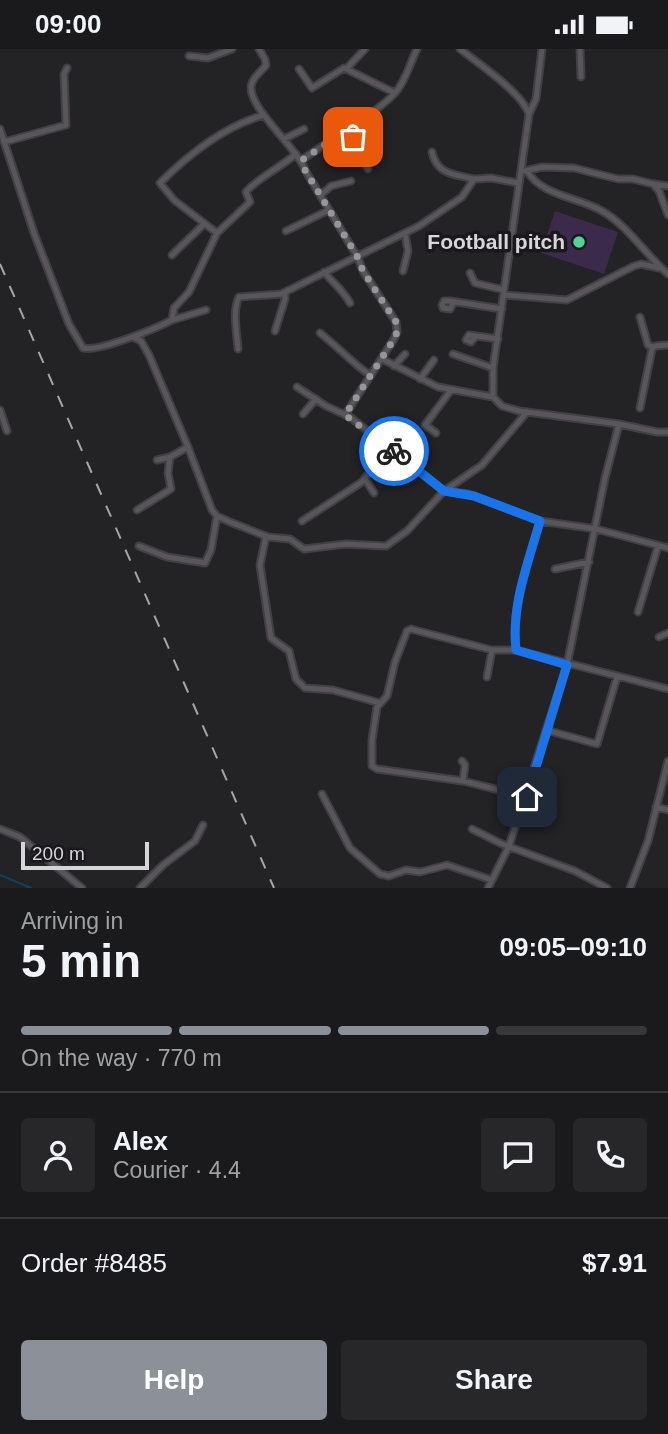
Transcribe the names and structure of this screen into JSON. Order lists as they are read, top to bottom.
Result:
{
  "places": ["Football pitch"],
  "scale_bar": "200 m",
  "page": {
    "status": "09:00",
    "scale": "200 m",
    "heading": ["5 min", "Arriving in", "09:05–09:10"],
    "panel": [
      "Alex",
      "Courier · 4.4",
      "Order #8485",
      "$7.91"
    ],
    "bar": "On the way · 770 m",
    "buttons": ["Help", "Share"]
  }
}
